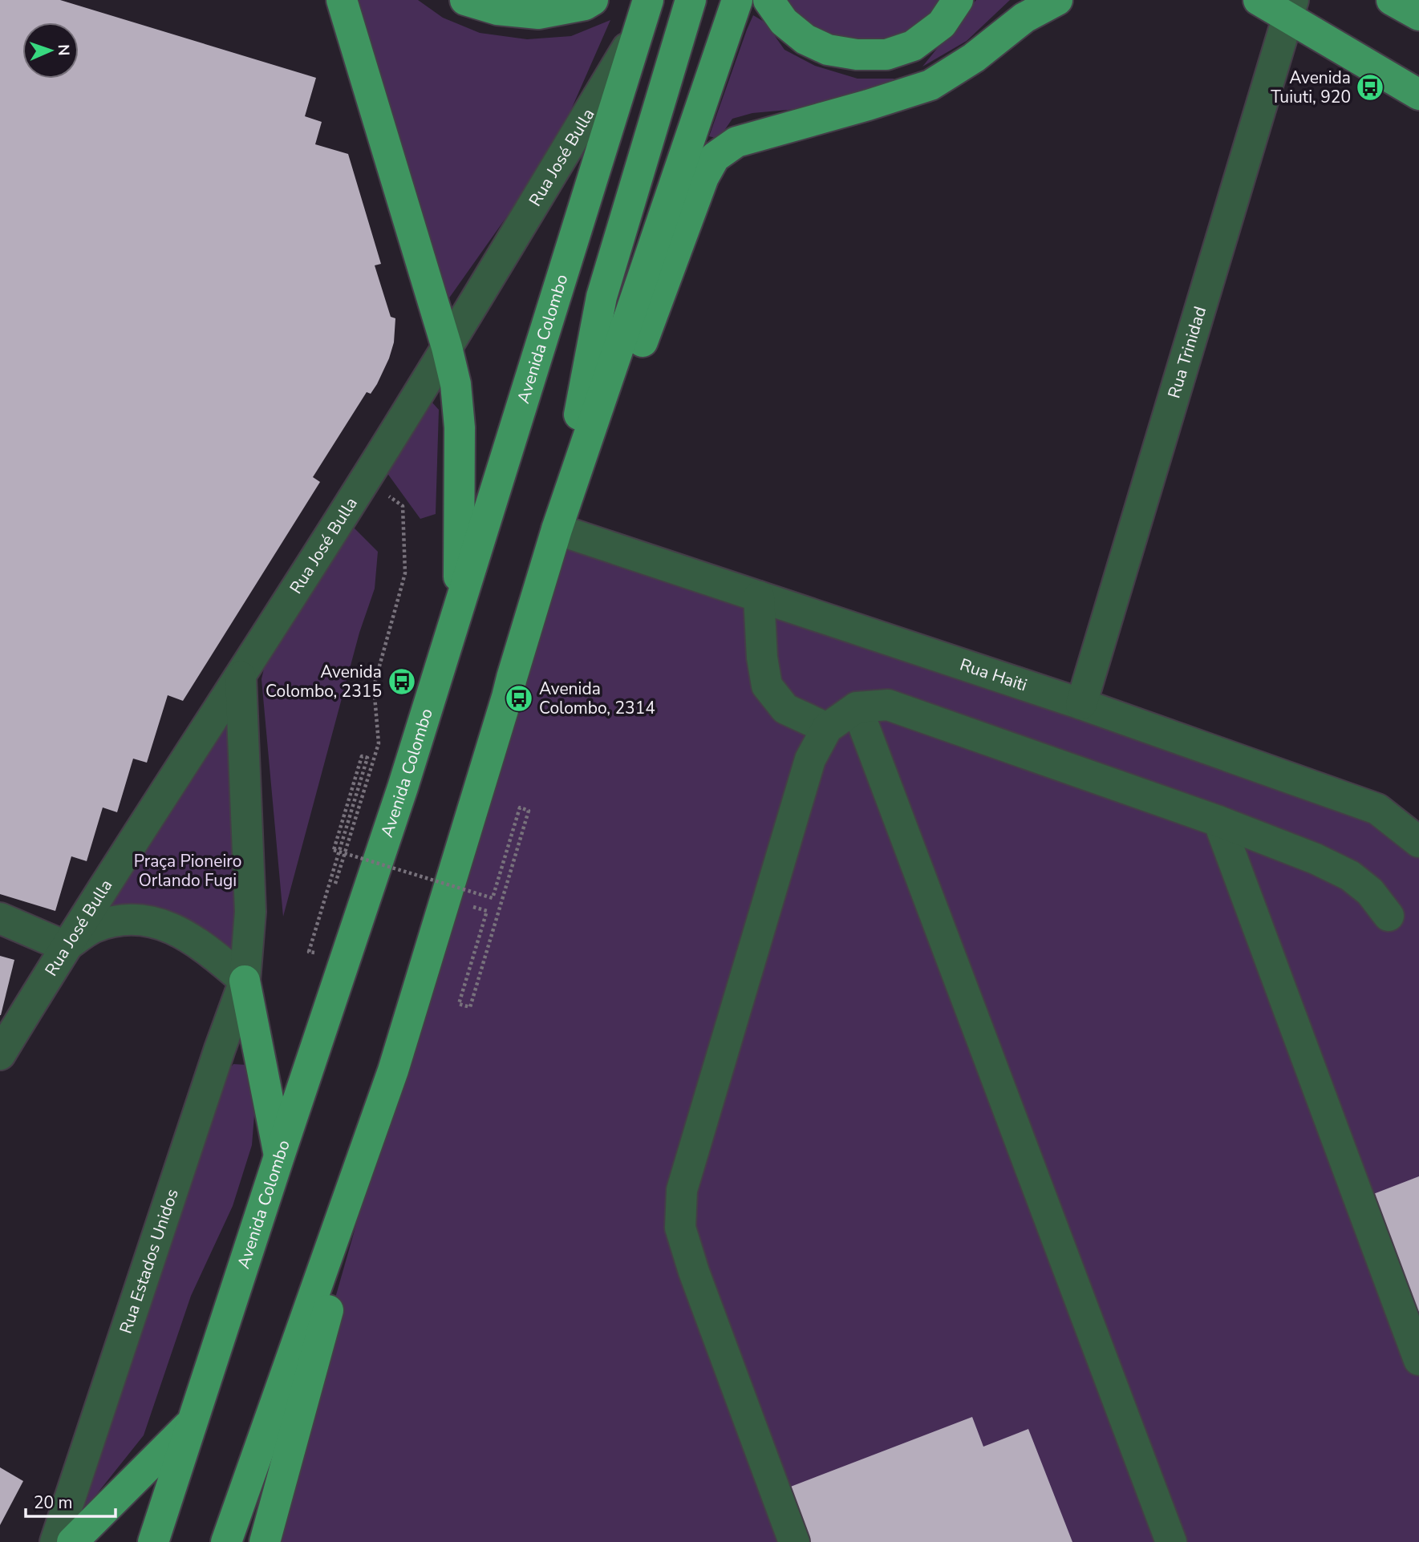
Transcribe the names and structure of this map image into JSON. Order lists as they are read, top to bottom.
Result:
{
  "streets": {
    "main road": ["Avenida Colombo"],
    "street": [
      "Rua José Bulla",
      "Rua Trinidad",
      "Rua Haiti",
      "Rua Estados Unidos"
    ]
  },
  "crossings": [
    ["Rua José Bulla", "Avenida Colombo"],
    ["Rua Trinidad", "Rua Haiti"]
  ],
  "parks": ["Praça Pioneiro Orlando Fugi"],
  "places": {
    "bus stop": ["Avenida Tuiuti, 920", "Avenida Colombo, 2315", "Avenida Colombo, 2314"]
  },
  "scale_bar": "20 m",
  "north": "right"
}
